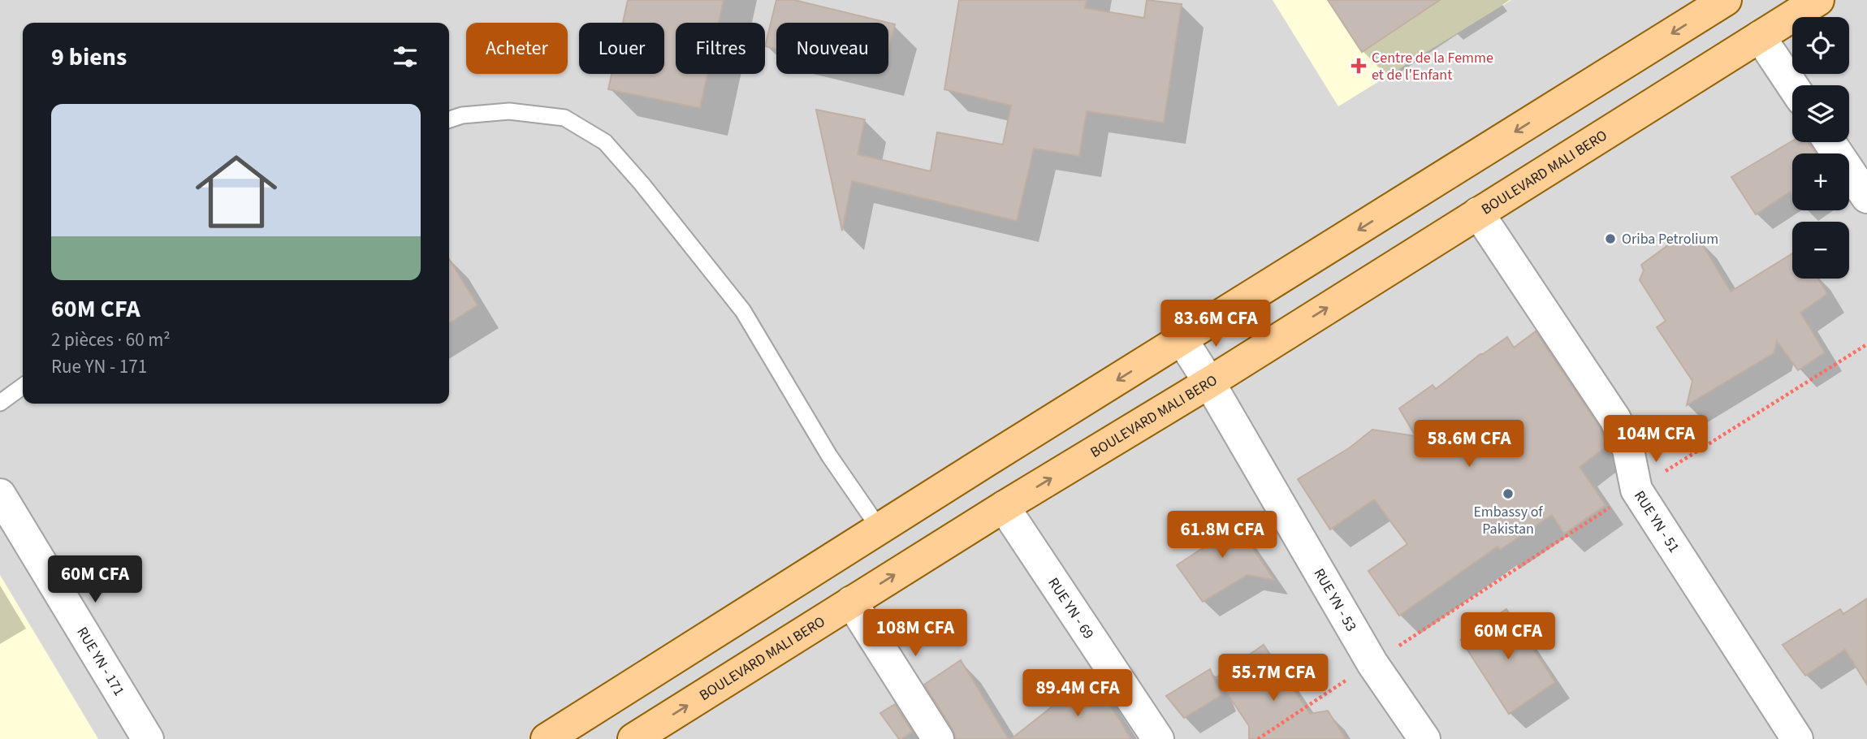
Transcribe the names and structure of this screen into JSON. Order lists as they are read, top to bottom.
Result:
{
  "streets": {
    "main road": ["BOULEVARD MALI BERO"],
    "street": [
      "RUE YN - 51",
      "RUE YN - 53",
      "RUE YN - 69",
      "RUE YN - 171"
    ]
  },
  "crossings": [
    ["BOULEVARD MALI BERO", "RUE YN - 51"],
    ["BOULEVARD MALI BERO", "RUE YN - 53"],
    ["BOULEVARD MALI BERO", "RUE YN - 69"]
  ],
  "places": {
    "health": ["Centre de la Femme et de l'Enfant"],
    "other": ["Oriba Petrolium", "Embassy of Pakistan"]
  },
  "page": {
    "map_buttons": ["+", "−"],
    "chip": [
      "Acheter",
      "Louer",
      "Filtres",
      "Nouveau"
    ],
    "heading": "9 biens",
    "list": [
      {
        "name": "60M CFA",
        "note": "2 pièces · 60 m² · Rue YN - 171"
      }
    ],
    "price": [
      "83.6M CFA",
      "104M CFA",
      "58.6M CFA",
      "61.8M CFA",
      "60M CFA",
      "108M CFA",
      "60M CFA",
      "55.7M CFA",
      "89.4M CFA"
    ]
  }
}
